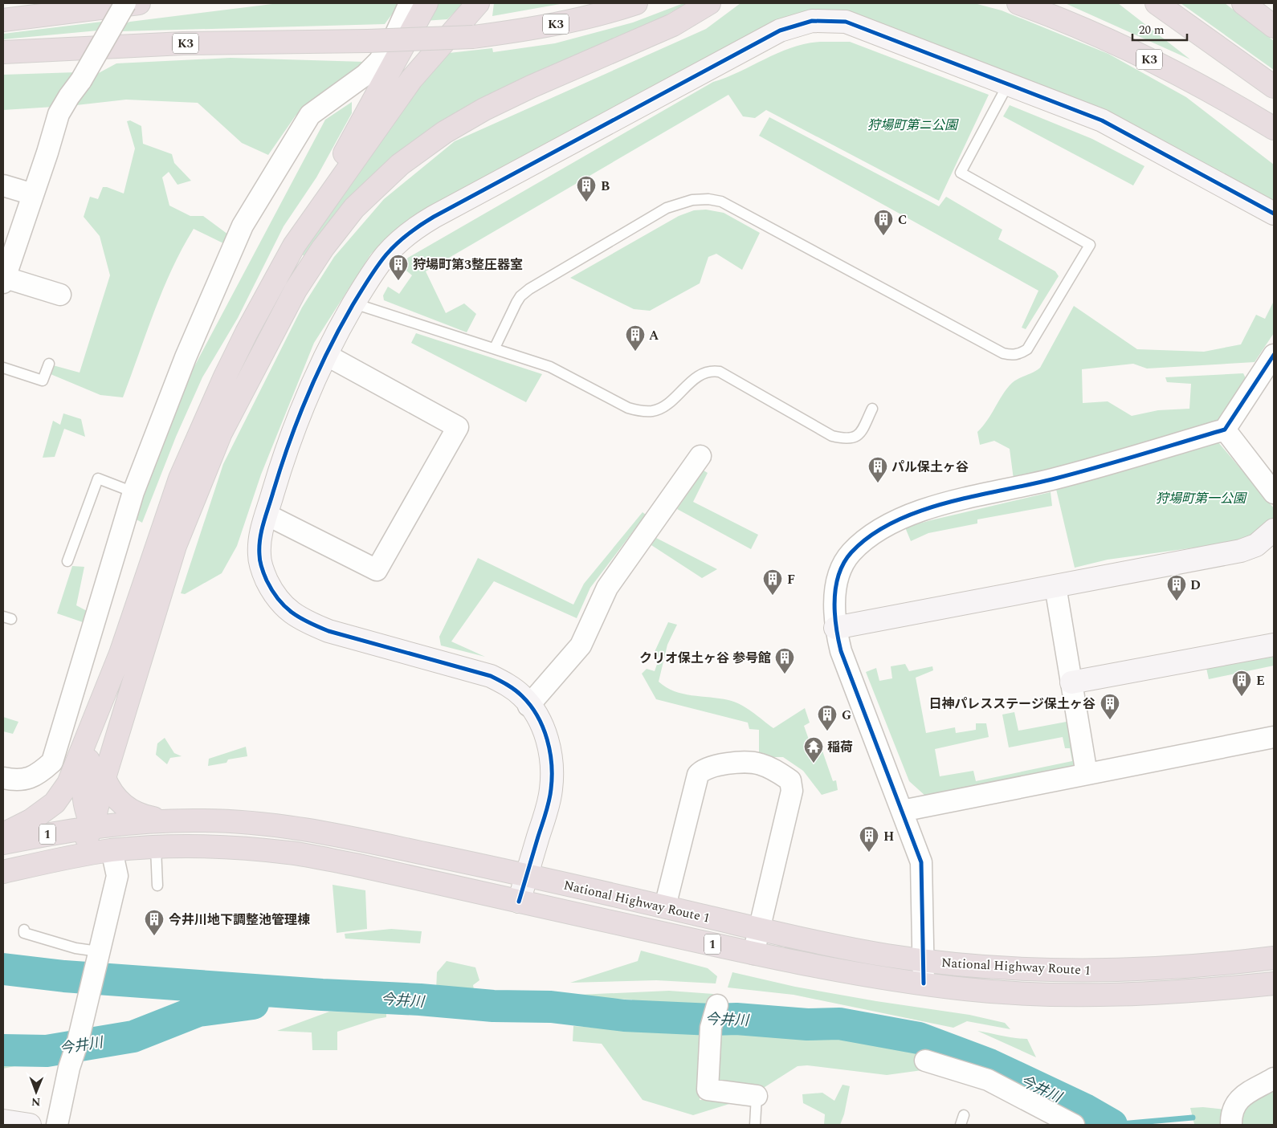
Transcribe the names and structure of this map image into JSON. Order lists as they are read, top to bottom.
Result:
{
  "streets": {
    "highway": ["K3", "1", "National Highway Route 1"]
  },
  "water": ["今井川"],
  "parks": ["狩場町第ニ公園", "狩場町第一公園"],
  "places": {
    "building": [
      "B",
      "C",
      "狩場町第3整圧器室",
      "A",
      "パル保土ヶ谷",
      "F",
      "D",
      "クリオ保土ヶ谷 参号館",
      "E",
      "日神パレスステージ保土ヶ谷",
      "G",
      "H",
      "今井川地下調整池管理棟"
    ],
    "temple": ["稲荷"]
  },
  "scale_bar": "20 m",
  "north": "bottom"
}
